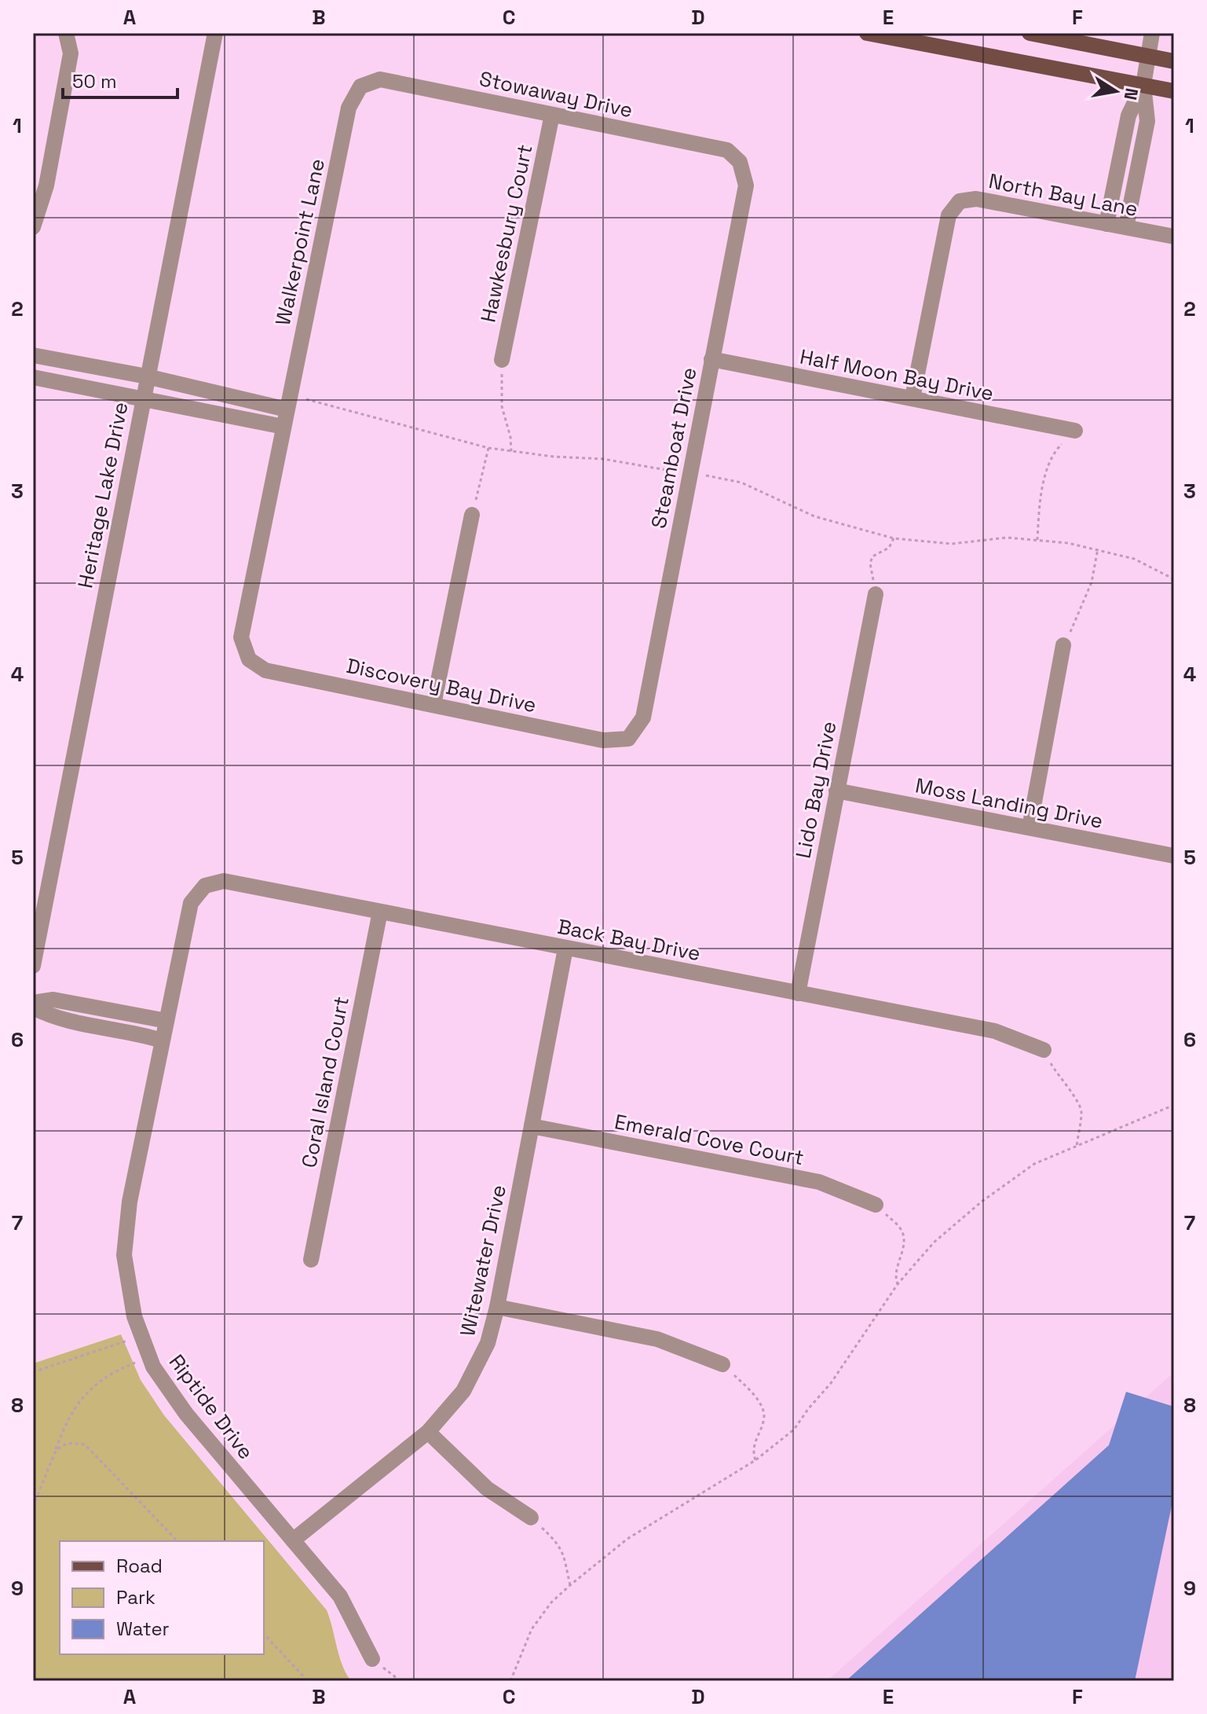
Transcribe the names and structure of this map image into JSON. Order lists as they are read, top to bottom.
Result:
{
  "streets": {
    "street": [
      "Stowaway Drive",
      "North Bay Lane",
      "Hawkesbury Court",
      "Walkerpoint Lane",
      "Half Moon Bay Drive",
      "Steamboat Drive",
      "Heritage Lake Drive",
      "Discovery Bay Drive",
      "Lido Bay Drive",
      "Moss Landing Drive",
      "Back Bay Drive",
      "Coral Island Court",
      "Emerald Cove Court",
      "Witewater Drive",
      "Riptide Drive"
    ]
  },
  "crossings": [
    ["Stowaway Drive", "Hawkesbury Court"],
    ["Stowaway Drive", "Walkerpoint Lane"],
    ["Stowaway Drive", "Steamboat Drive"],
    ["North Bay Lane", "Half Moon Bay Drive"],
    ["Walkerpoint Lane", "Discovery Bay Drive"],
    ["Half Moon Bay Drive", "Steamboat Drive"],
    ["Steamboat Drive", "Discovery Bay Drive"],
    ["Lido Bay Drive", "Moss Landing Drive"],
    ["Lido Bay Drive", "Back Bay Drive"],
    ["Back Bay Drive", "Coral Island Court"],
    ["Back Bay Drive", "Witewater Drive"],
    ["Back Bay Drive", "Riptide Drive"],
    ["Emerald Cove Court", "Witewater Drive"],
    ["Witewater Drive", "Riptide Drive"]
  ],
  "legend": ["Road", "Park", "Water"],
  "scale_bar": "50 m",
  "north": "right",
  "grid": {
    "columns": [
      "A",
      "B",
      "C",
      "D",
      "E",
      "F"
    ],
    "rows": [
      "1",
      "2",
      "3",
      "4",
      "5",
      "6",
      "7",
      "8",
      "9"
    ]
  }
}
